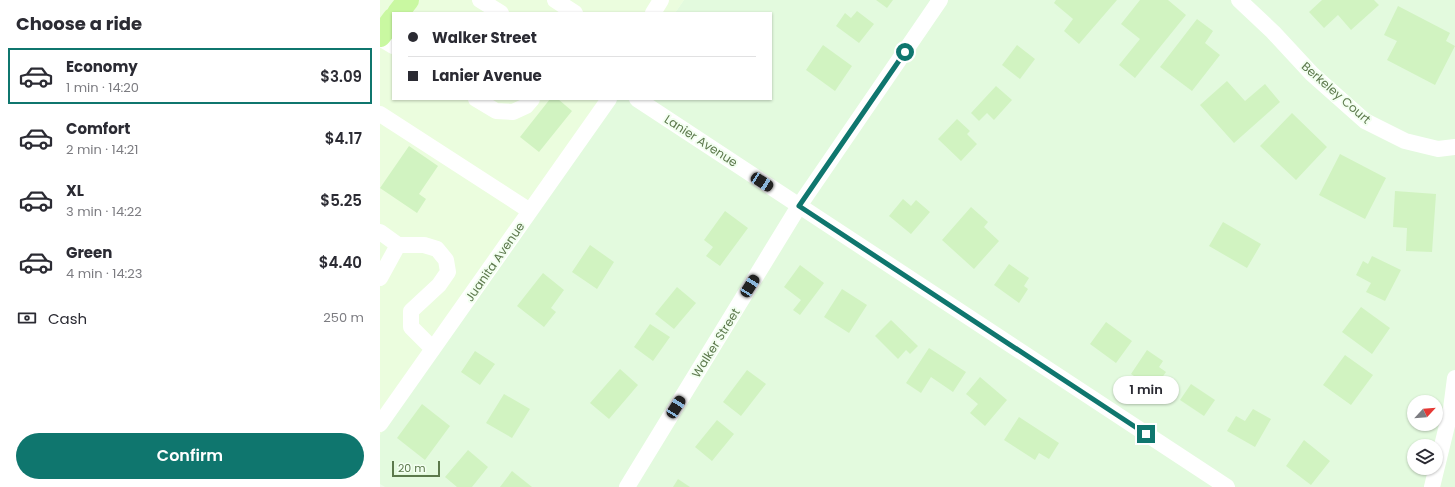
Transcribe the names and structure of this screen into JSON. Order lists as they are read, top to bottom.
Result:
{
  "streets": {
    "street": [
      "Berkeley Court",
      "Lanier Avenue",
      "Juanita Avenue",
      "Walker Street"
    ]
  },
  "crossings": [
    ["Lanier Avenue", "Walker Street"]
  ],
  "scale_bar": "20 m",
  "north": "top right",
  "page": {
    "heading": "Choose a ride",
    "banner": ["Walker Street", "Lanier Avenue"],
    "list": [
      {
        "name": "Economy",
        "note": "1 min · 14:20",
        "value": "$3.09"
      },
      {
        "name": "Comfort",
        "note": "2 min · 14:21",
        "value": "$4.17"
      },
      {
        "name": "XL",
        "note": "3 min · 14:22",
        "value": "$5.25"
      },
      {
        "name": "Green",
        "note": "4 min · 14:23",
        "value": "$4.40"
      }
    ],
    "pay": ["Cash", "250 m"],
    "bubble": "1 min",
    "buttons": "Confirm",
    "scale": "20 m"
  }
}
